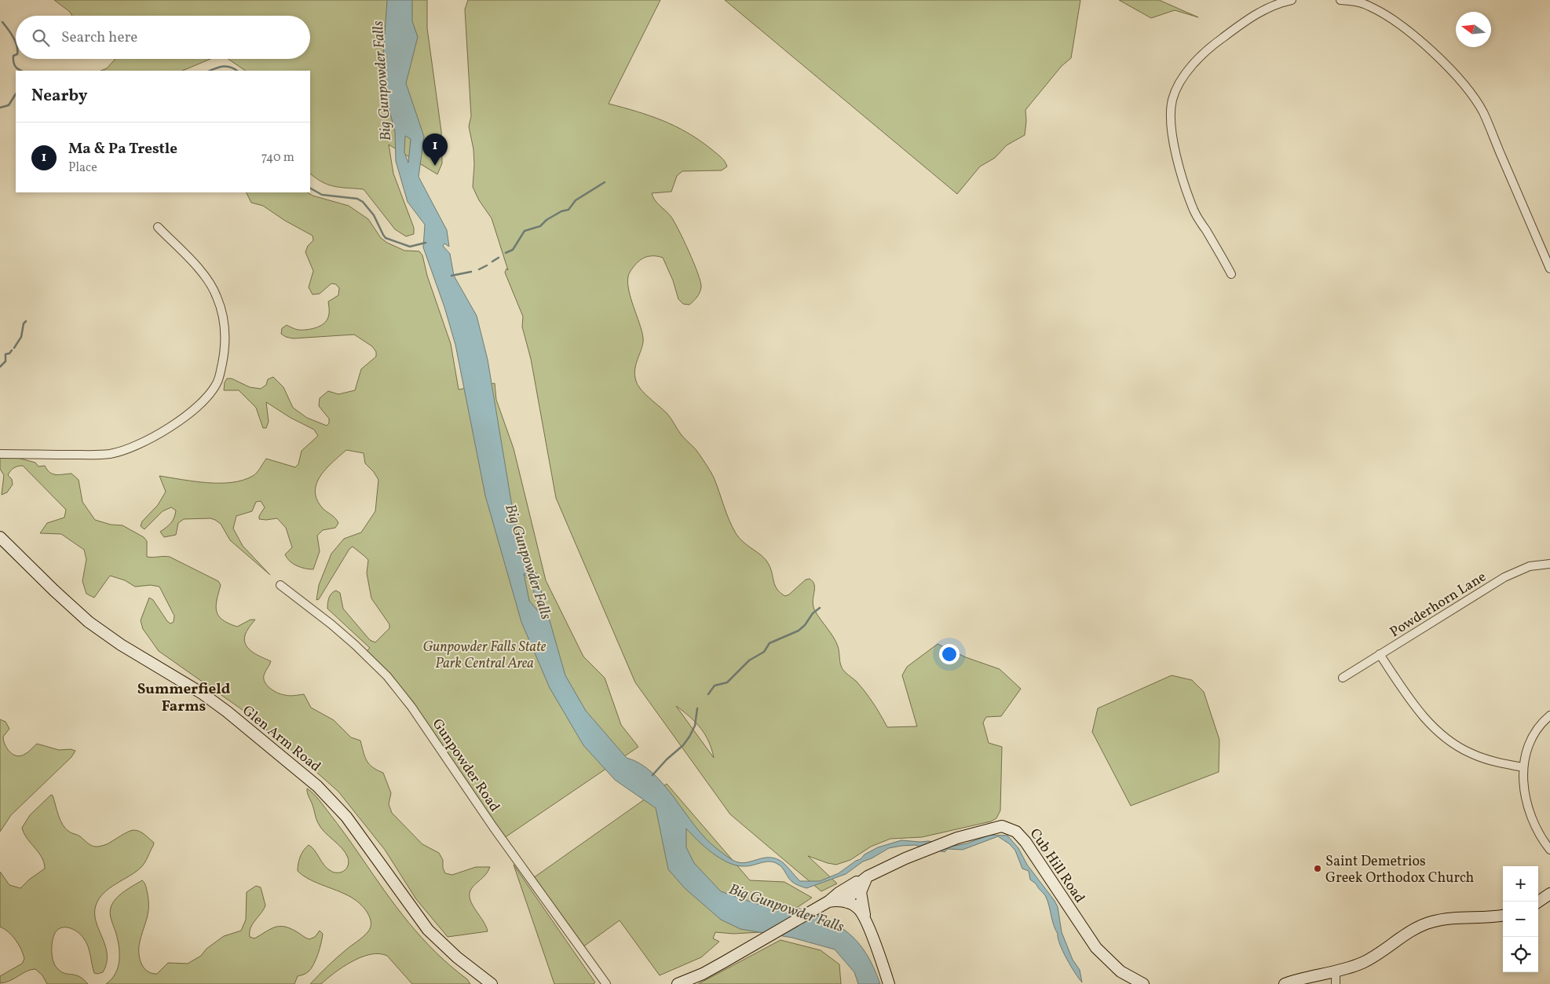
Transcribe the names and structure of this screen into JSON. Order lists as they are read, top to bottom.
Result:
{
  "streets": {
    "main road": ["Glen Arm Road", "Cub Hill Road"],
    "street": ["Powderhorn Lane", "Gunpowder Road"]
  },
  "districts": ["Summerfield Farms"],
  "water": ["Big Gunpowder Falls"],
  "parks": ["Gunpowder Falls State Park Central Area"],
  "places": ["Saint Demetrios Greek Orthodox Church"],
  "north": "left",
  "page": {
    "search": "Search here",
    "heading": "Nearby",
    "list": [
      {
        "mark": "1",
        "name": "Ma & Pa Trestle",
        "note": "Place",
        "value": "740 m"
      }
    ],
    "pins": "1",
    "map_buttons": ["+", "−"]
  }
}
